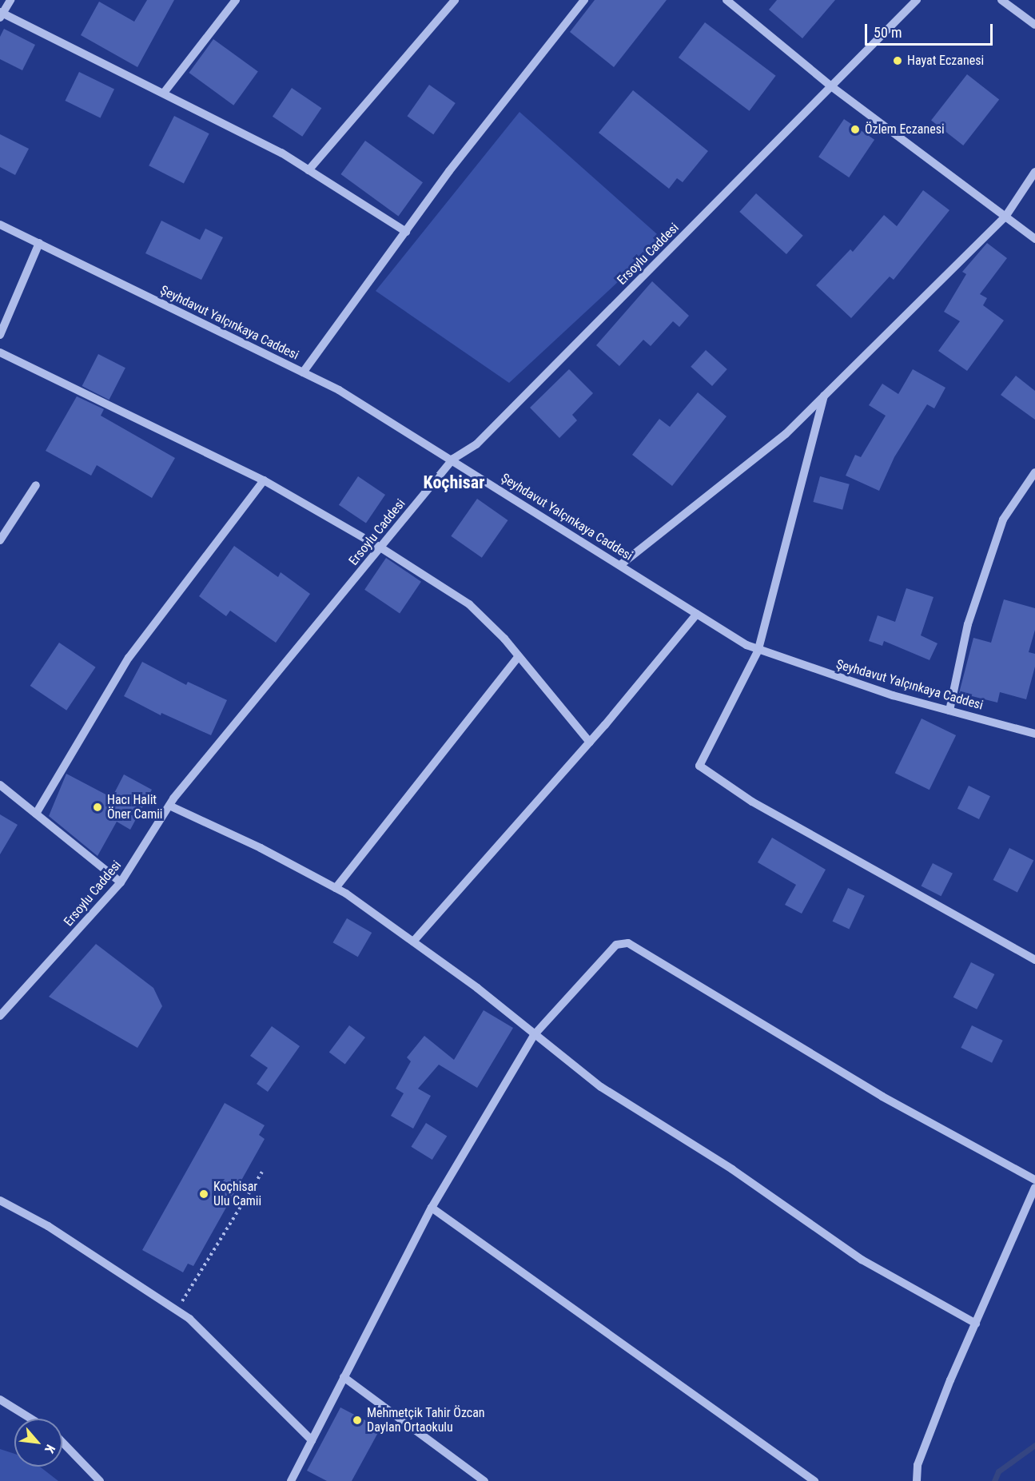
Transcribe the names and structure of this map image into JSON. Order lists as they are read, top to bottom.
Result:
{
  "streets": {
    "street": ["Ersoylu Caddesi", "Şeyhdavut Yalçınkaya Caddesi"]
  },
  "crossings": [
    ["Ersoylu Caddesi", "Şeyhdavut Yalçınkaya Caddesi"]
  ],
  "districts": ["Koçhisar"],
  "places": [
    "Hayat Eczanesi",
    "Özlem Eczanesi",
    "Hacı Halit Öner Camii",
    "Koçhisar Ulu Camii",
    "Mehmetçik Tahir Özcan Daylan Ortaokulu"
  ],
  "scale_bar": "50 m",
  "north": "bottom right"
}
